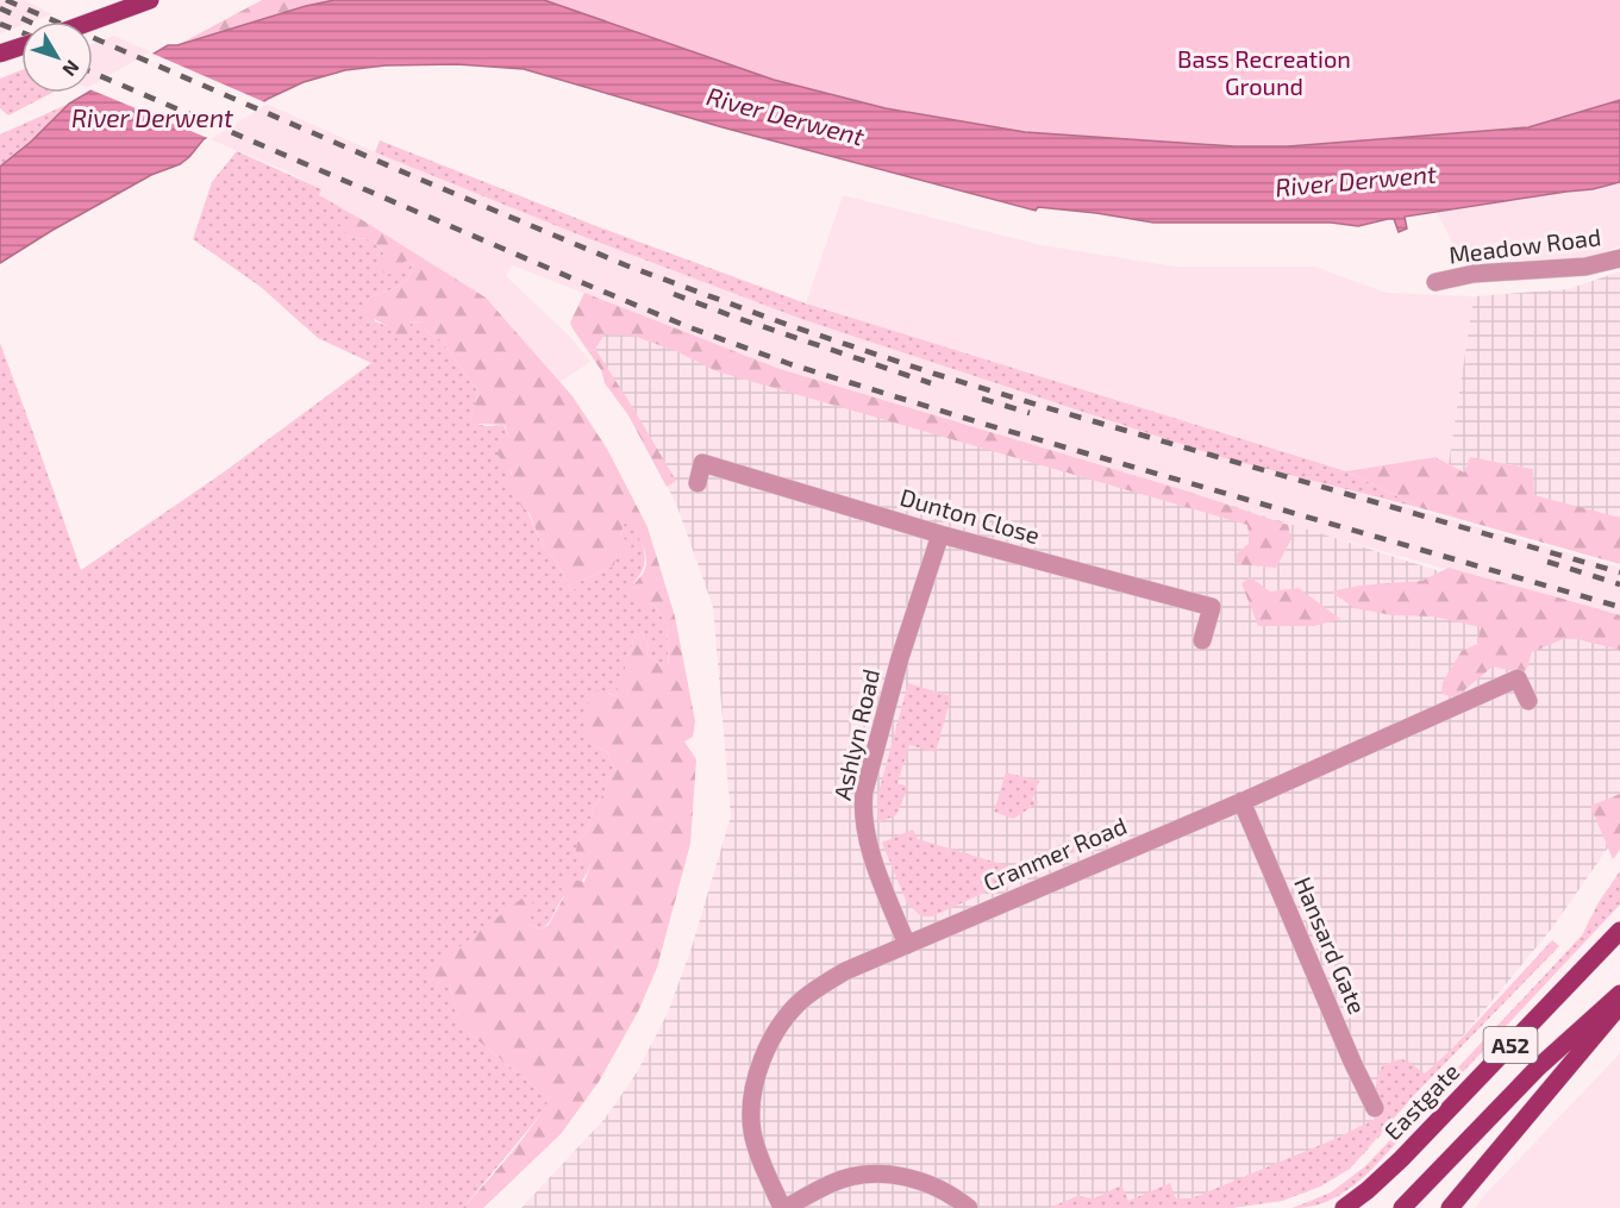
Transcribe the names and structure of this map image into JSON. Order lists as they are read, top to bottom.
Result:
{
  "streets": {
    "main road": ["A52", "Eastgate"],
    "street": [
      "Meadow Road",
      "Dunton Close",
      "Ashlyn Road",
      "Cranmer Road",
      "Hansard Gate"
    ]
  },
  "crossings": [
    ["Dunton Close", "Ashlyn Road"],
    ["Ashlyn Road", "Cranmer Road"],
    ["Cranmer Road", "Hansard Gate"]
  ],
  "water": ["River Derwent"],
  "parks": ["Bass Recreation Ground"],
  "north": "bottom right"
}
